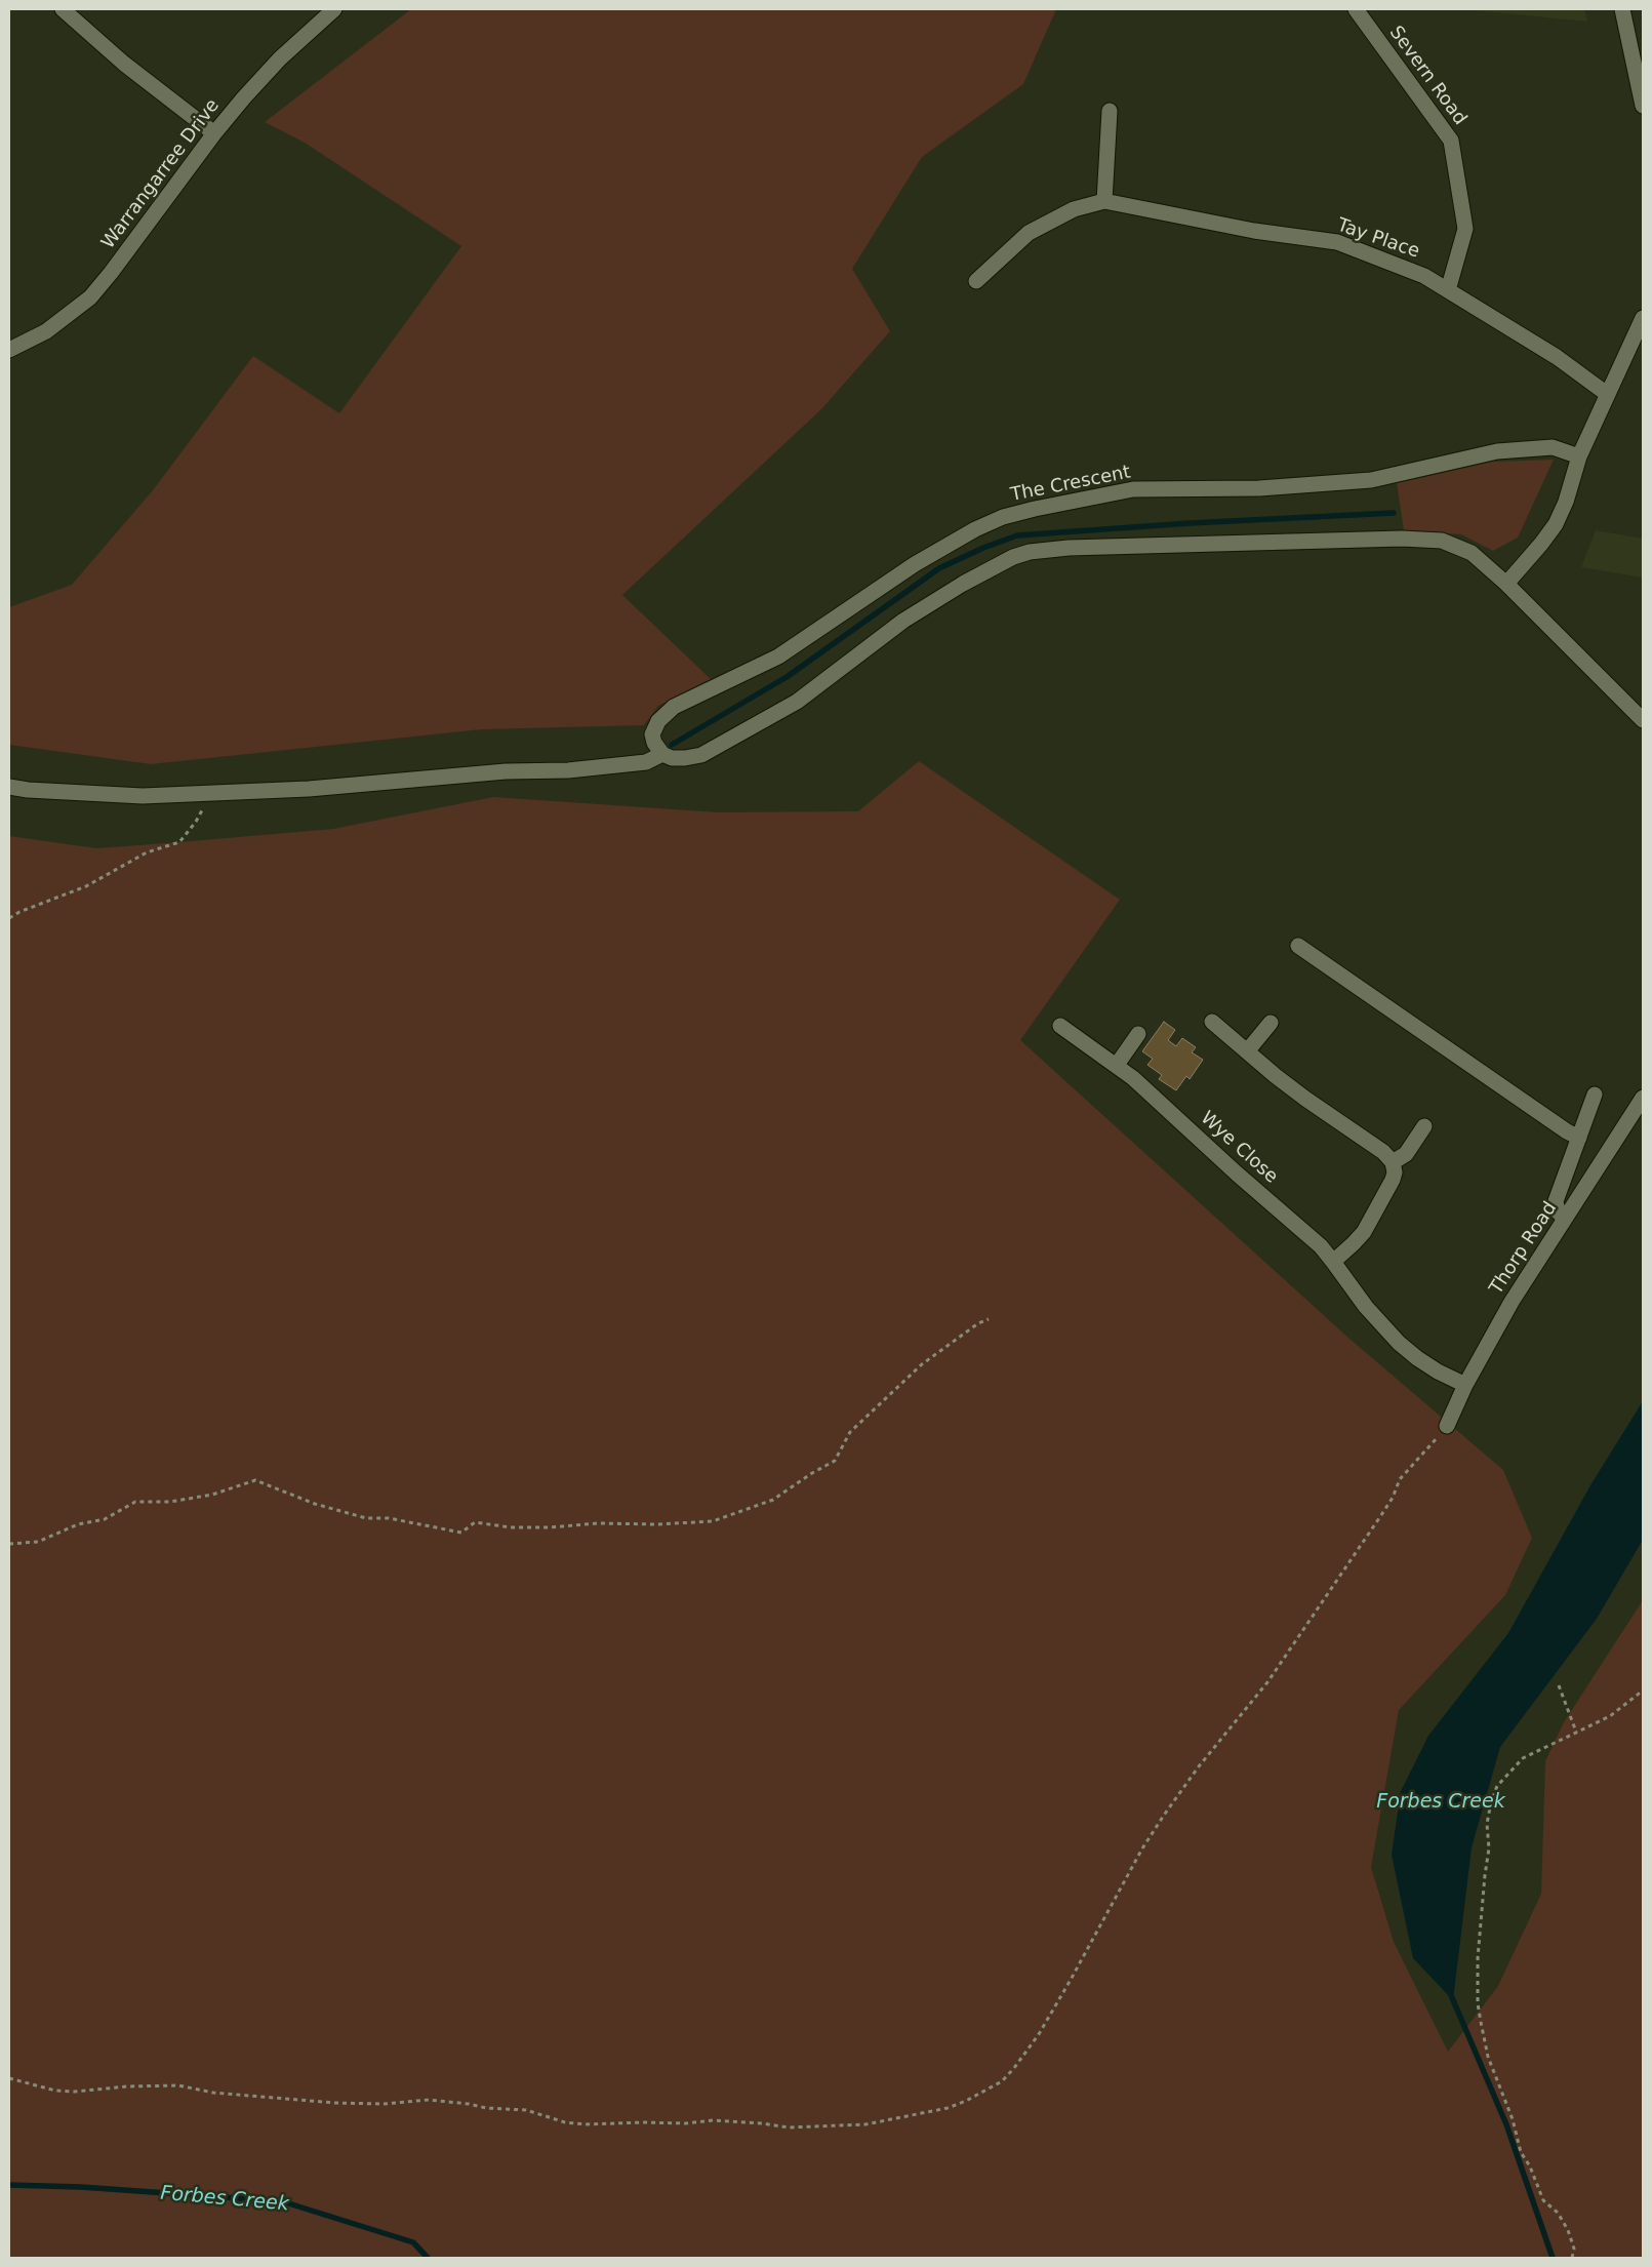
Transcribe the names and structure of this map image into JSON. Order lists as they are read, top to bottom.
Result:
{
  "streets": {
    "street": [
      "Severn Road",
      "Warrangarree Drive",
      "Tay Place",
      "The Crescent",
      "Wye Close",
      "Thorp Road"
    ]
  },
  "crossings": [
    ["Severn Road", "Tay Place"],
    ["Wye Close", "Thorp Road"]
  ],
  "water": ["Forbes Creek"]
}
